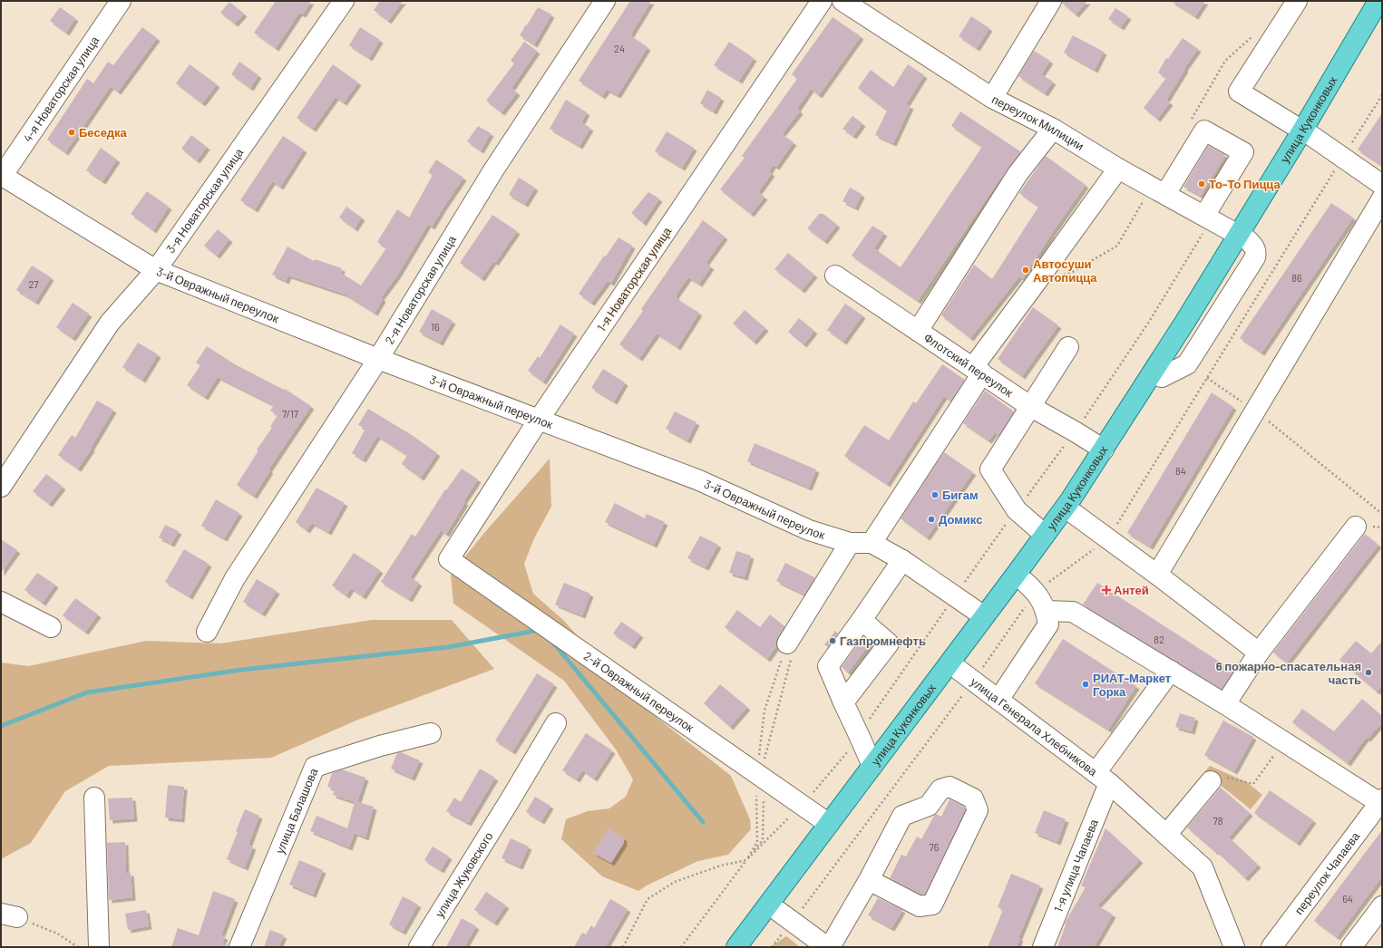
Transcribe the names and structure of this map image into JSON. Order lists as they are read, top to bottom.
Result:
{
  "streets": {
    "main road": ["улица Куконковых"],
    "street": [
      "4-я Новаторская улица",
      "переулок Милиции",
      "3-я Новаторская улица",
      "1-я Новаторская улица",
      "2-я Новаторская улица",
      "3-й Овражный переулок",
      "Флотский переулок",
      "2-й Овражный переулок",
      "улица Генерала Хлебникова",
      "улица Балашова",
      "1-я улица Чапаева",
      "переулок Чапаева",
      "улица Жуковского"
    ]
  },
  "crossings": [
    ["4-я Новаторская улица", "3-й Овражный переулок"],
    ["улица Куконковых", "переулок Милиции"],
    ["улица Куконковых", "3-й Овражный переулок"],
    ["улица Куконковых", "Флотский переулок"],
    ["улица Куконковых", "2-й Овражный переулок"],
    ["улица Куконковых", "улица Генерала Хлебникова"],
    ["3-я Новаторская улица", "3-й Овражный переулок"],
    ["1-я Новаторская улица", "3-й Овражный переулок"],
    ["1-я Новаторская улица", "2-й Овражный переулок"],
    ["2-я Новаторская улица", "3-й Овражный переулок"],
    ["улица Генерала Хлебникова", "1-я улица Чапаева"]
  ],
  "places": {
    "other": [
      "Беседка",
      "То-То Пицца",
      "Автосуши Автопицца",
      "Бигам",
      "Домикс",
      "Газпромнефть",
      "6 пожарно-спасательная часть",
      "РИАТ-Маркет Горка"
    ],
    "health": ["Антей"]
  },
  "house_numbers": [
    "24",
    "86",
    "27",
    "16",
    "7/17",
    "84",
    "82",
    "78",
    "76",
    "64"
  ]
}
